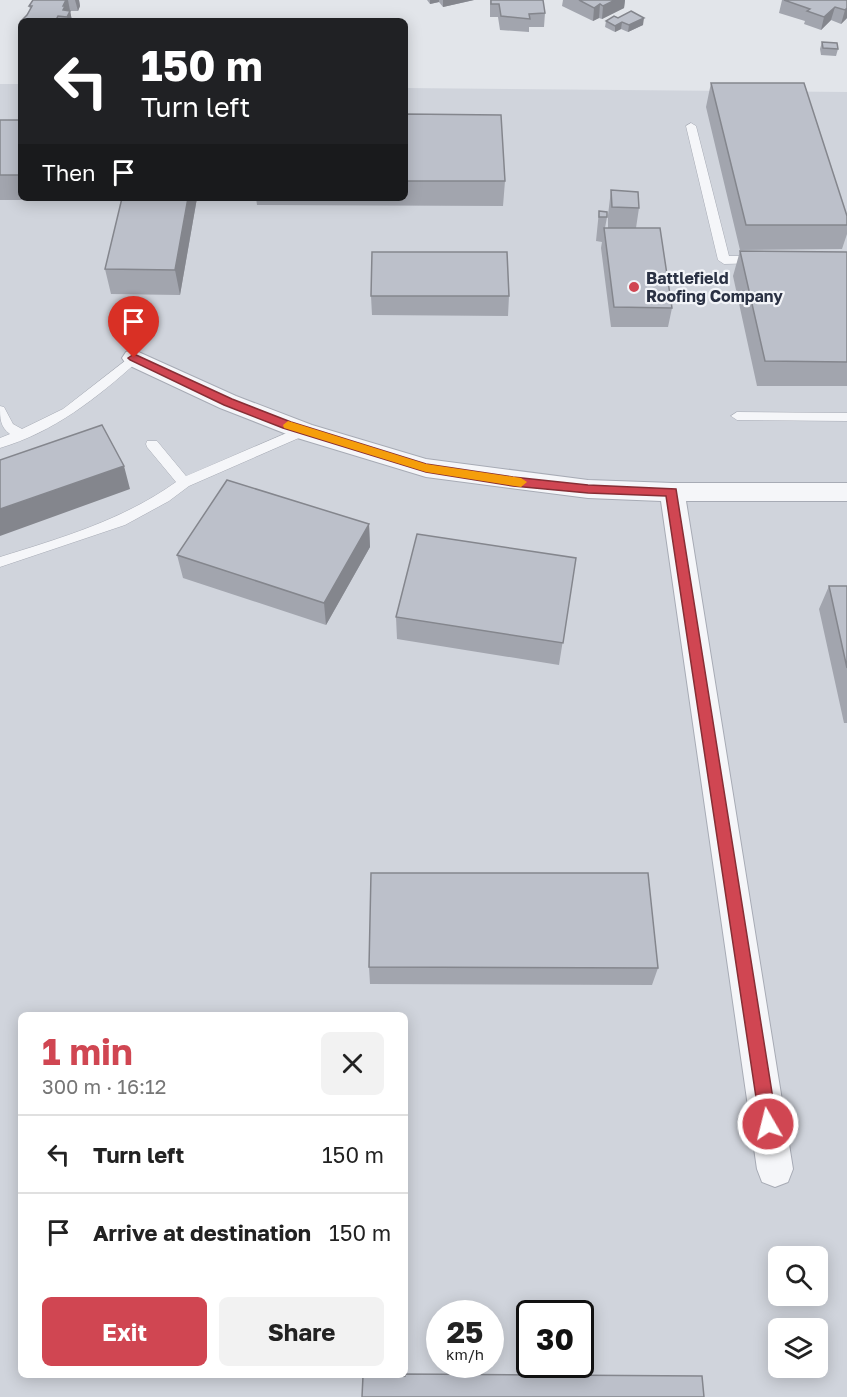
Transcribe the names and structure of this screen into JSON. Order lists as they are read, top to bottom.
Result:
{
  "places": ["Battlefield Roofing Company"],
  "page": {
    "turn": ["150 m", "Turn left"],
    "then": "Then",
    "heading": ["1 min", "300 m · 16:12"],
    "list": [
      {
        "name": "Turn left",
        "value": "150 m"
      },
      {
        "name": "Arrive at destination",
        "value": "150 m"
      }
    ],
    "buttons": ["Exit", "Share"],
    "speed": "25 km/h",
    "limit": "30"
  }
}
